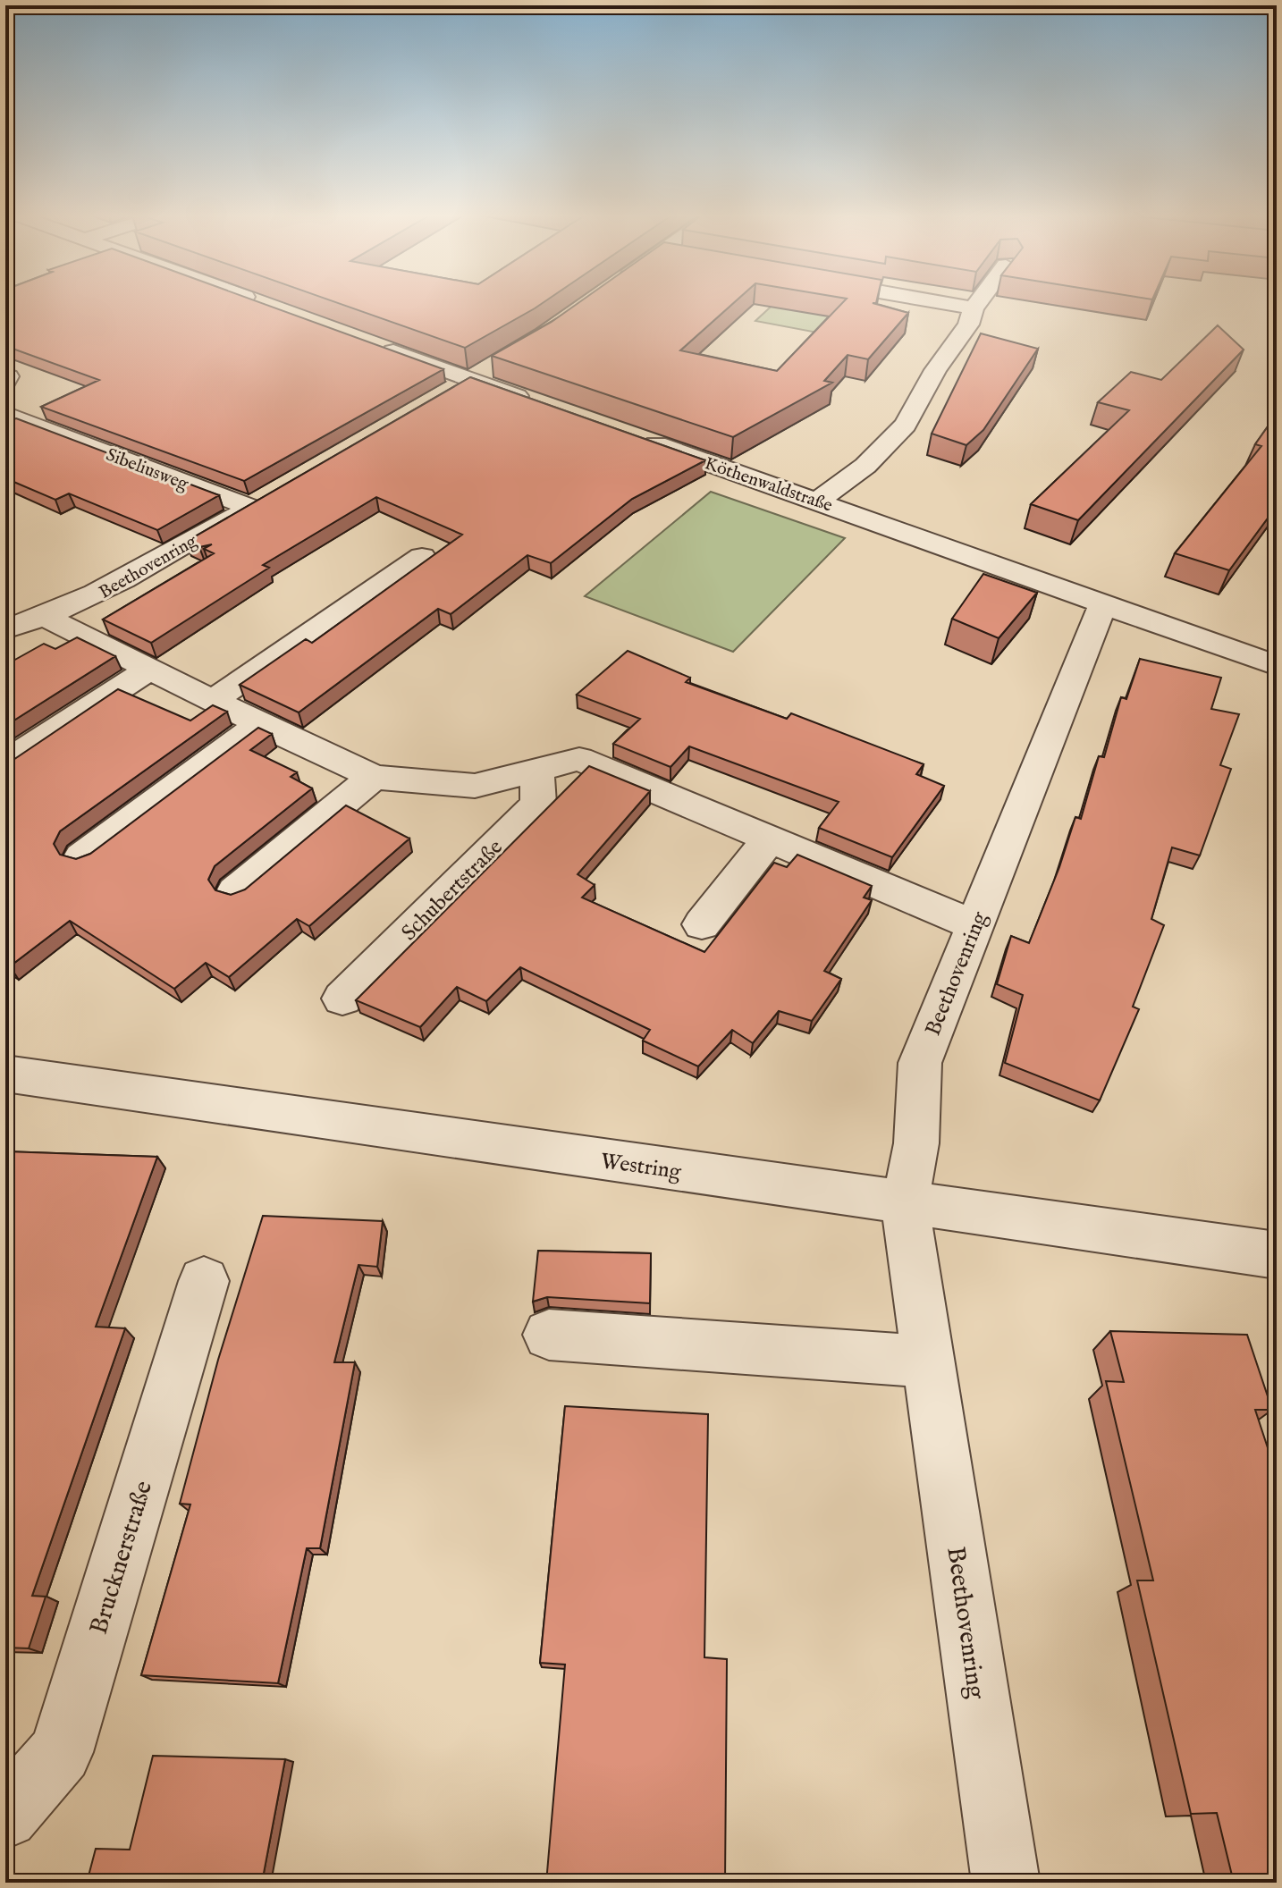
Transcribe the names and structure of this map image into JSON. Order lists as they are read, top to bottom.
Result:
{
  "streets": {
    "street": [
      "Sibeliusweg",
      "Köthenwaldstraße",
      "Beethovenring",
      "Schubertstraße",
      "Westring",
      "Brucknerstraße"
    ]
  },
  "crossings": [
    ["Sibeliusweg", "Beethovenring"],
    ["Köthenwaldstraße", "Beethovenring"],
    ["Beethovenring", "Westring"]
  ]
}
